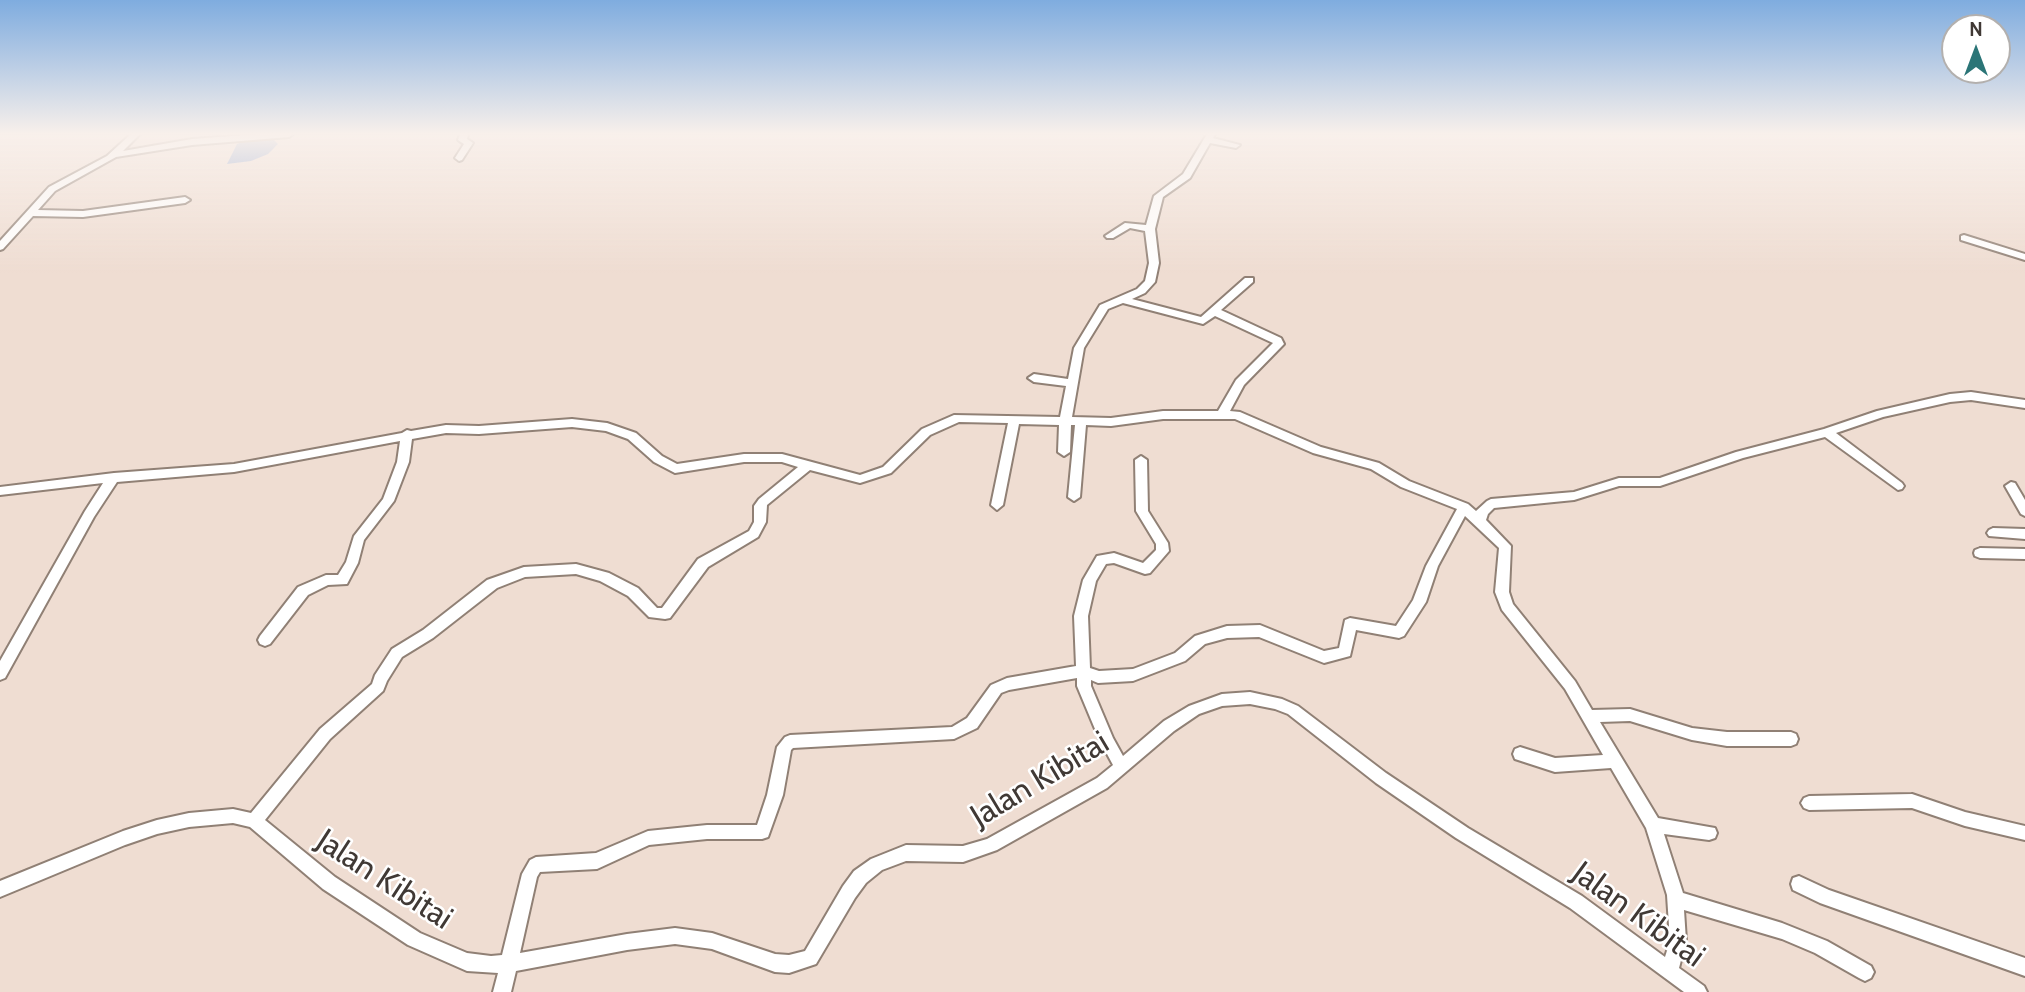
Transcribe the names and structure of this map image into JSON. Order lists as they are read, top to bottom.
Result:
{
  "streets": {
    "street": ["Jalan Kibitai"]
  },
  "north": "top"
}
